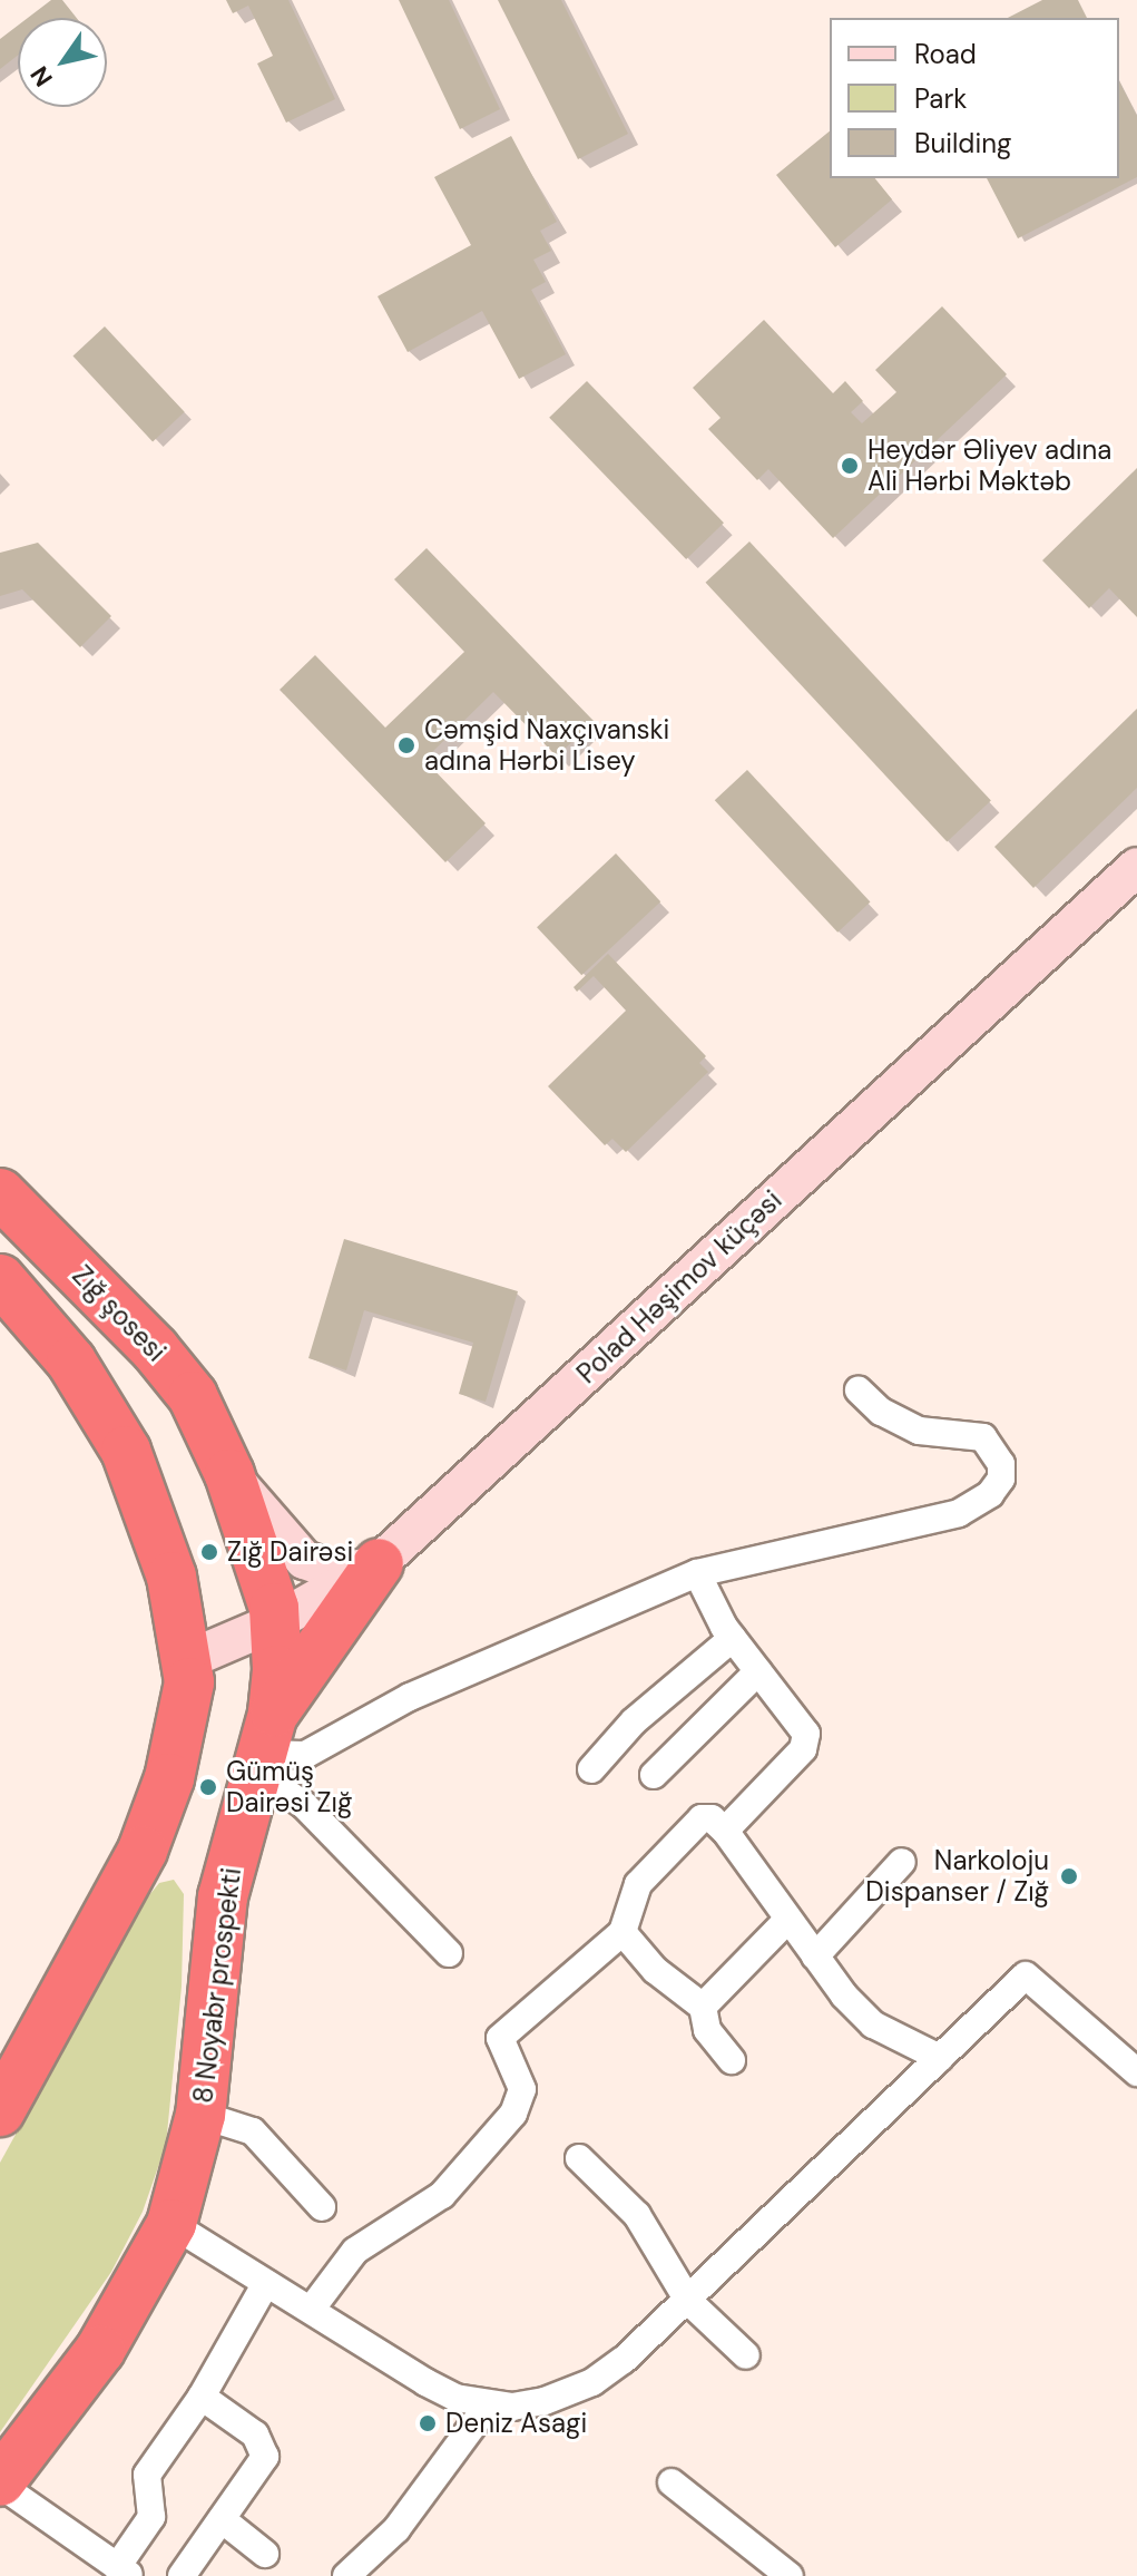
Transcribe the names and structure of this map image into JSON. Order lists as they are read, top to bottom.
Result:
{
  "streets": {
    "highway": ["Zığ şosesi", "8 Noyabr prospekti"],
    "street": ["Polad Həşimov küçəsi"]
  },
  "crossings": [
    ["Polad Həşimov küçəsi", "8 Noyabr prospekti"],
    ["Zığ şosesi", "8 Noyabr prospekti"]
  ],
  "places": [
    "Heydər Əliyev adına Ali Hərbi Məktəb",
    "Cəmşid Naxçıvanski adına Hərbi Lisey",
    "Zığ Dairəsi",
    "Gümüş Dairəsi Zığ",
    "Narkoloju Dispanser / Zığ",
    "Deniz Asagi"
  ],
  "legend": ["Road", "Park", "Building"],
  "north": "bottom left"
}
